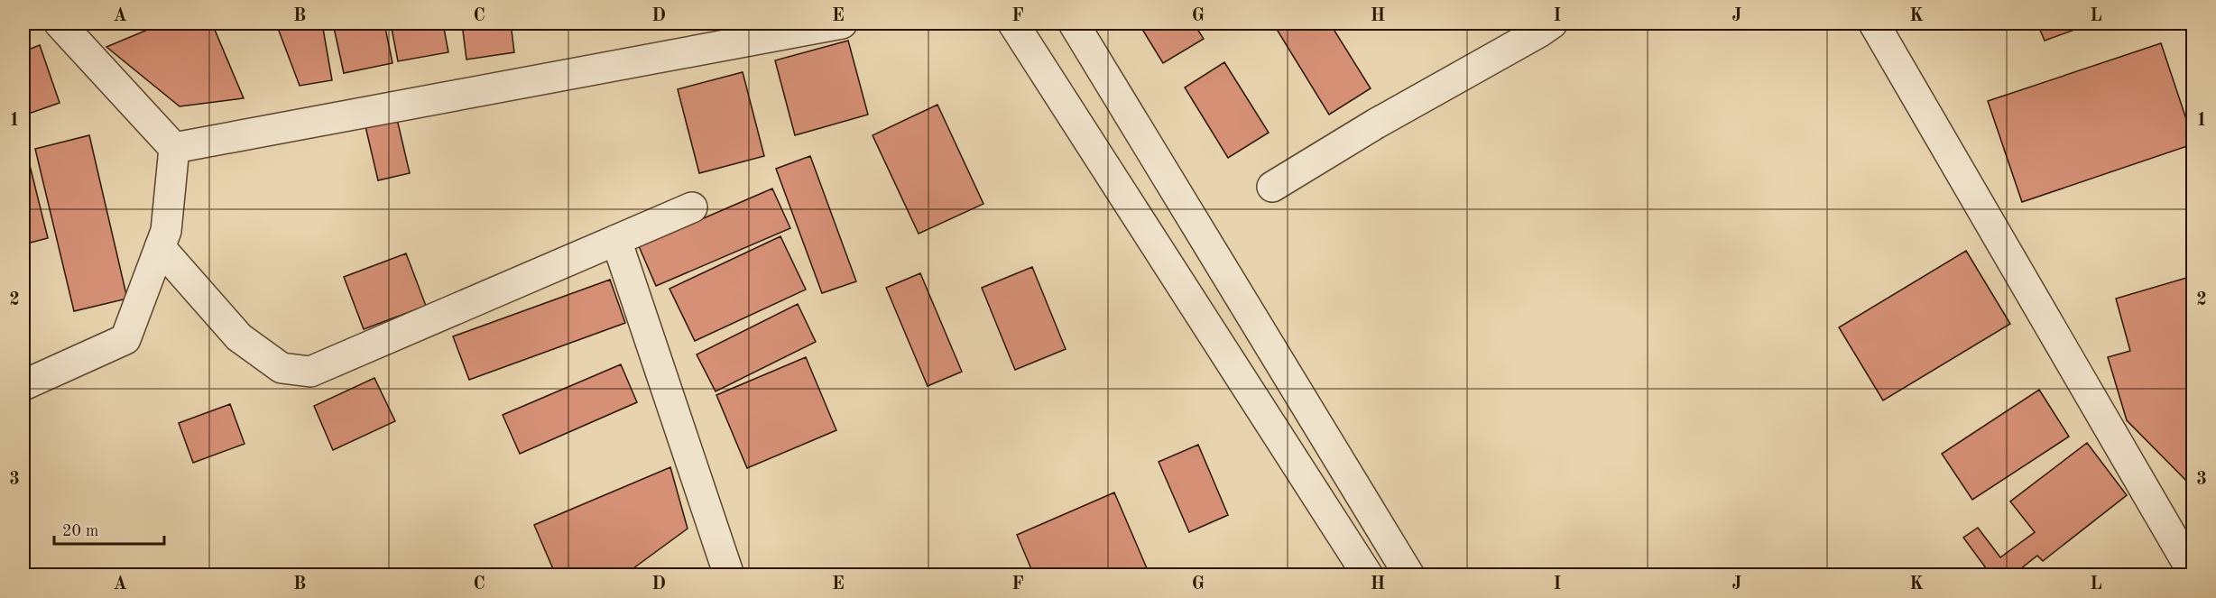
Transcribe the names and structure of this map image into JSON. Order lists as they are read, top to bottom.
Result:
{
  "scale_bar": "20 m",
  "grid": {
    "columns": [
      "A",
      "B",
      "C",
      "D",
      "E",
      "F",
      "G",
      "H",
      "I",
      "J",
      "K",
      "L"
    ],
    "rows": ["1", "2", "3"]
  }
}
